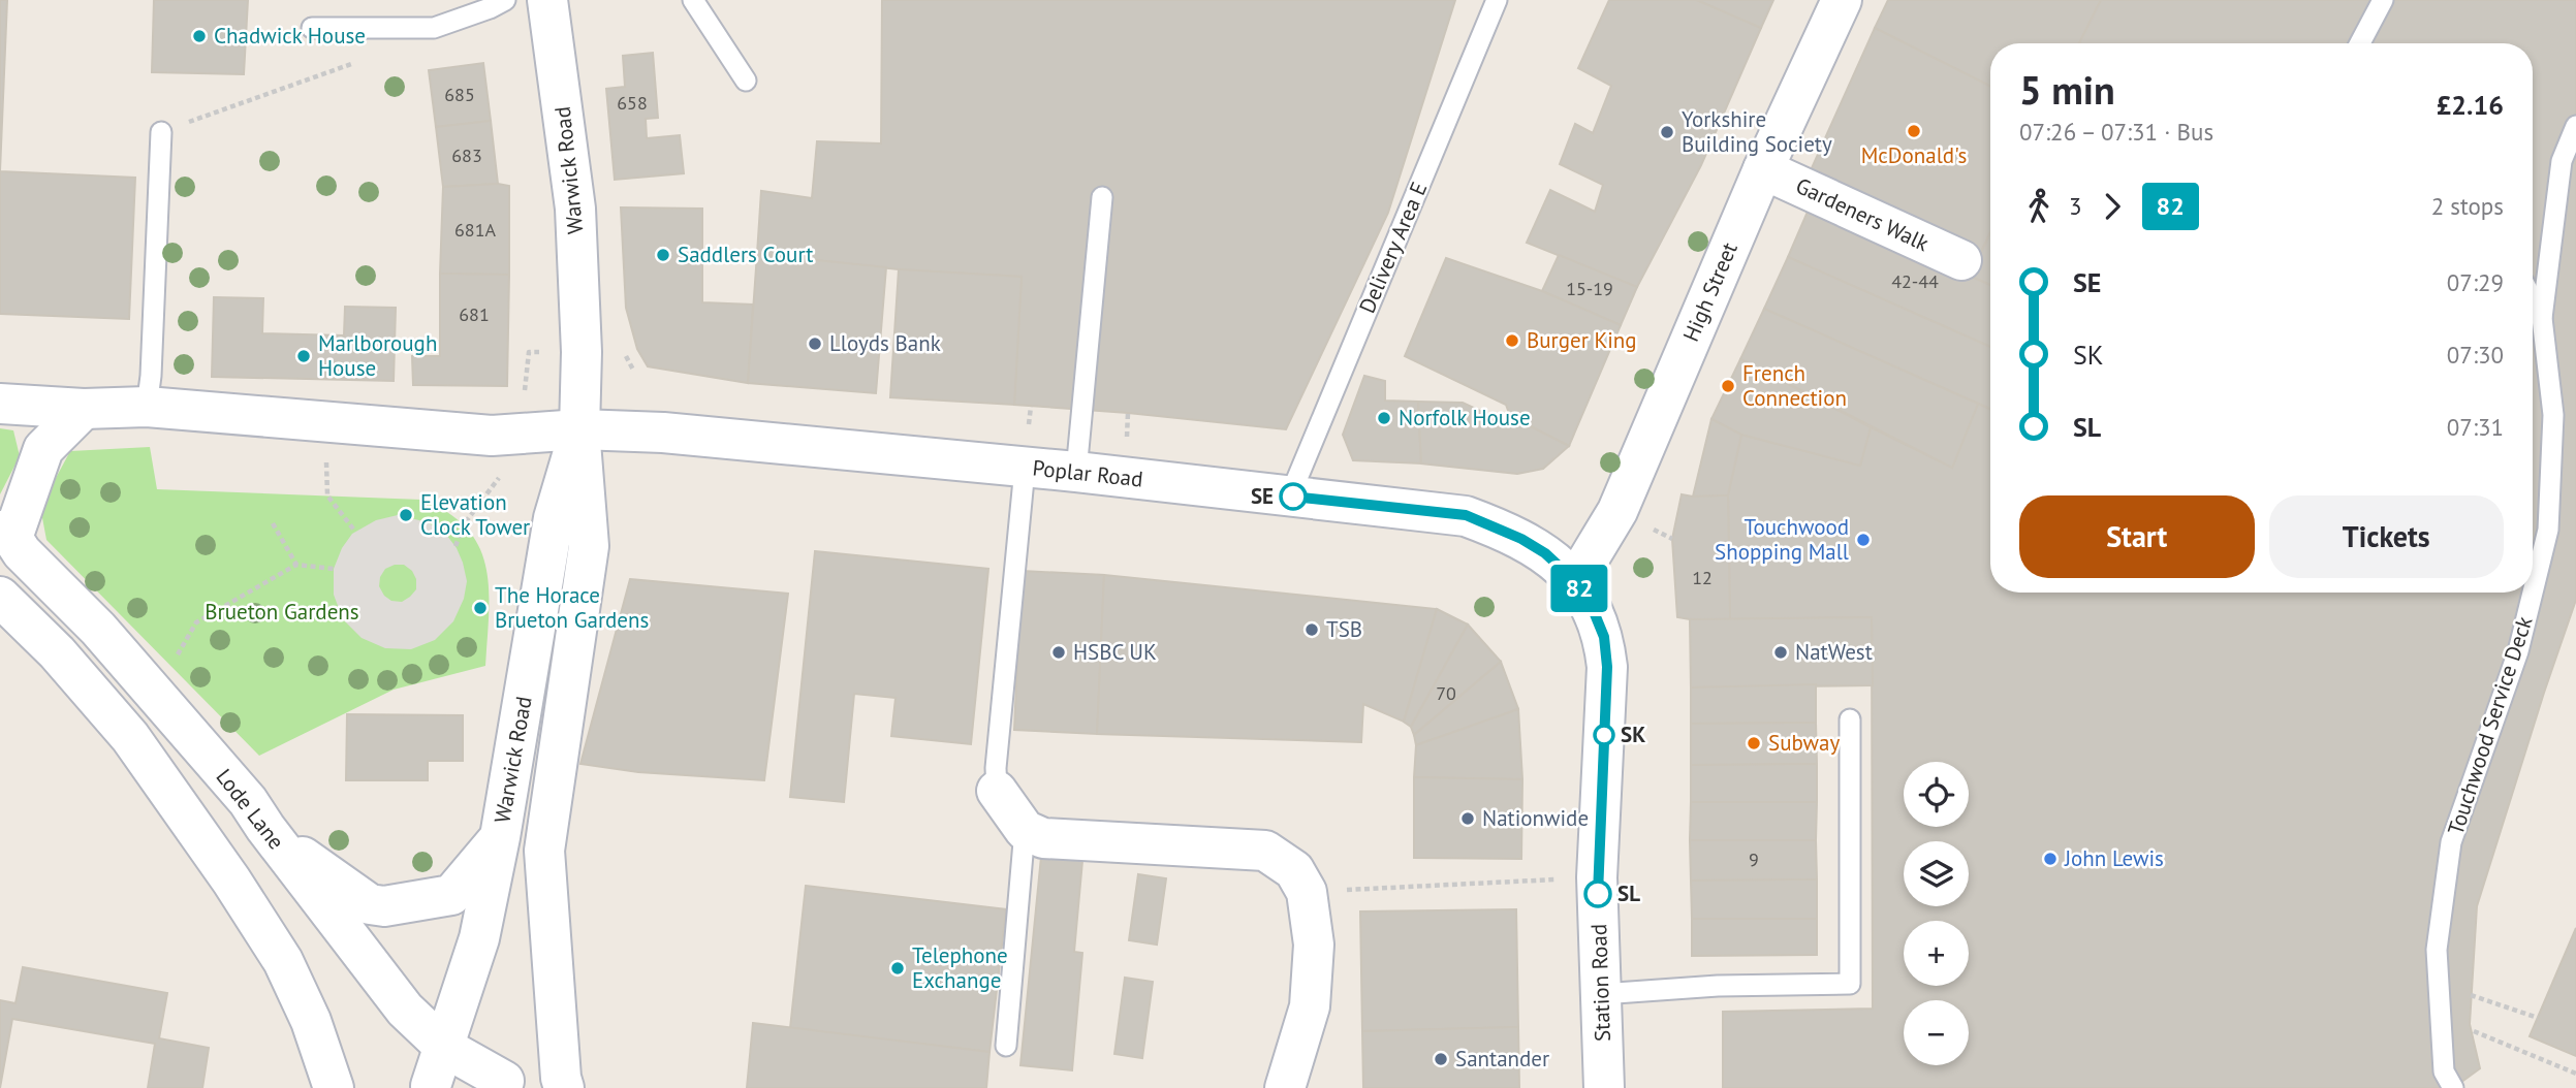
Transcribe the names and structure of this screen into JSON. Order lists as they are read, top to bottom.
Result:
{
  "streets": {
    "street": [
      "Warwick Road",
      "Gardeners Walk",
      "High Street",
      "Poplar Road",
      "Lode Lane",
      "Station Road"
    ],
    "lane": ["Delivery Area E", "Touchwood Service Deck"]
  },
  "crossings": [
    ["Warwick Road", "Poplar Road"],
    ["Warwick Road", "Lode Lane"],
    ["Gardeners Walk", "High Street"],
    ["Delivery Area E", "Poplar Road"],
    ["High Street", "Poplar Road"],
    ["High Street", "Station Road"],
    ["Poplar Road", "Station Road"]
  ],
  "parks": ["Brueton Gardens"],
  "places": [
    "Chadwick House",
    "McDonald's",
    "Yorkshire Building Society",
    "Saddlers Court",
    "Burger King",
    "Lloyds Bank",
    "Marlborough House",
    "French Connection",
    "Norfolk House",
    "SE",
    "Elevation Clock Tower",
    "Touchwood Shopping Mall",
    "The Horace Brueton Gardens",
    "TSB",
    "HSBC UK",
    "NatWest",
    "SK",
    "Subway",
    "Nationwide",
    "John Lewis",
    "SL",
    "Telephone Exchange",
    "Santander"
  ],
  "lines": ["bus line 82"],
  "house_numbers": [
    "685",
    "658",
    "683",
    "681A",
    "42-44",
    "15-19",
    "681",
    "12",
    "70",
    "9"
  ],
  "page": {
    "on_map": "82",
    "heading": ["5 min", "07:26 – 07:31 · Bus", "£2.16"],
    "legs": ["3", "82", "2 stops"],
    "list": [
      {
        "name": "SE",
        "value": "07:29"
      },
      {
        "name": "SK",
        "value": "07:30"
      },
      {
        "name": "SL",
        "value": "07:31"
      }
    ],
    "buttons": ["Start", "Tickets"],
    "map_buttons": ["+", "−"]
  }
}
